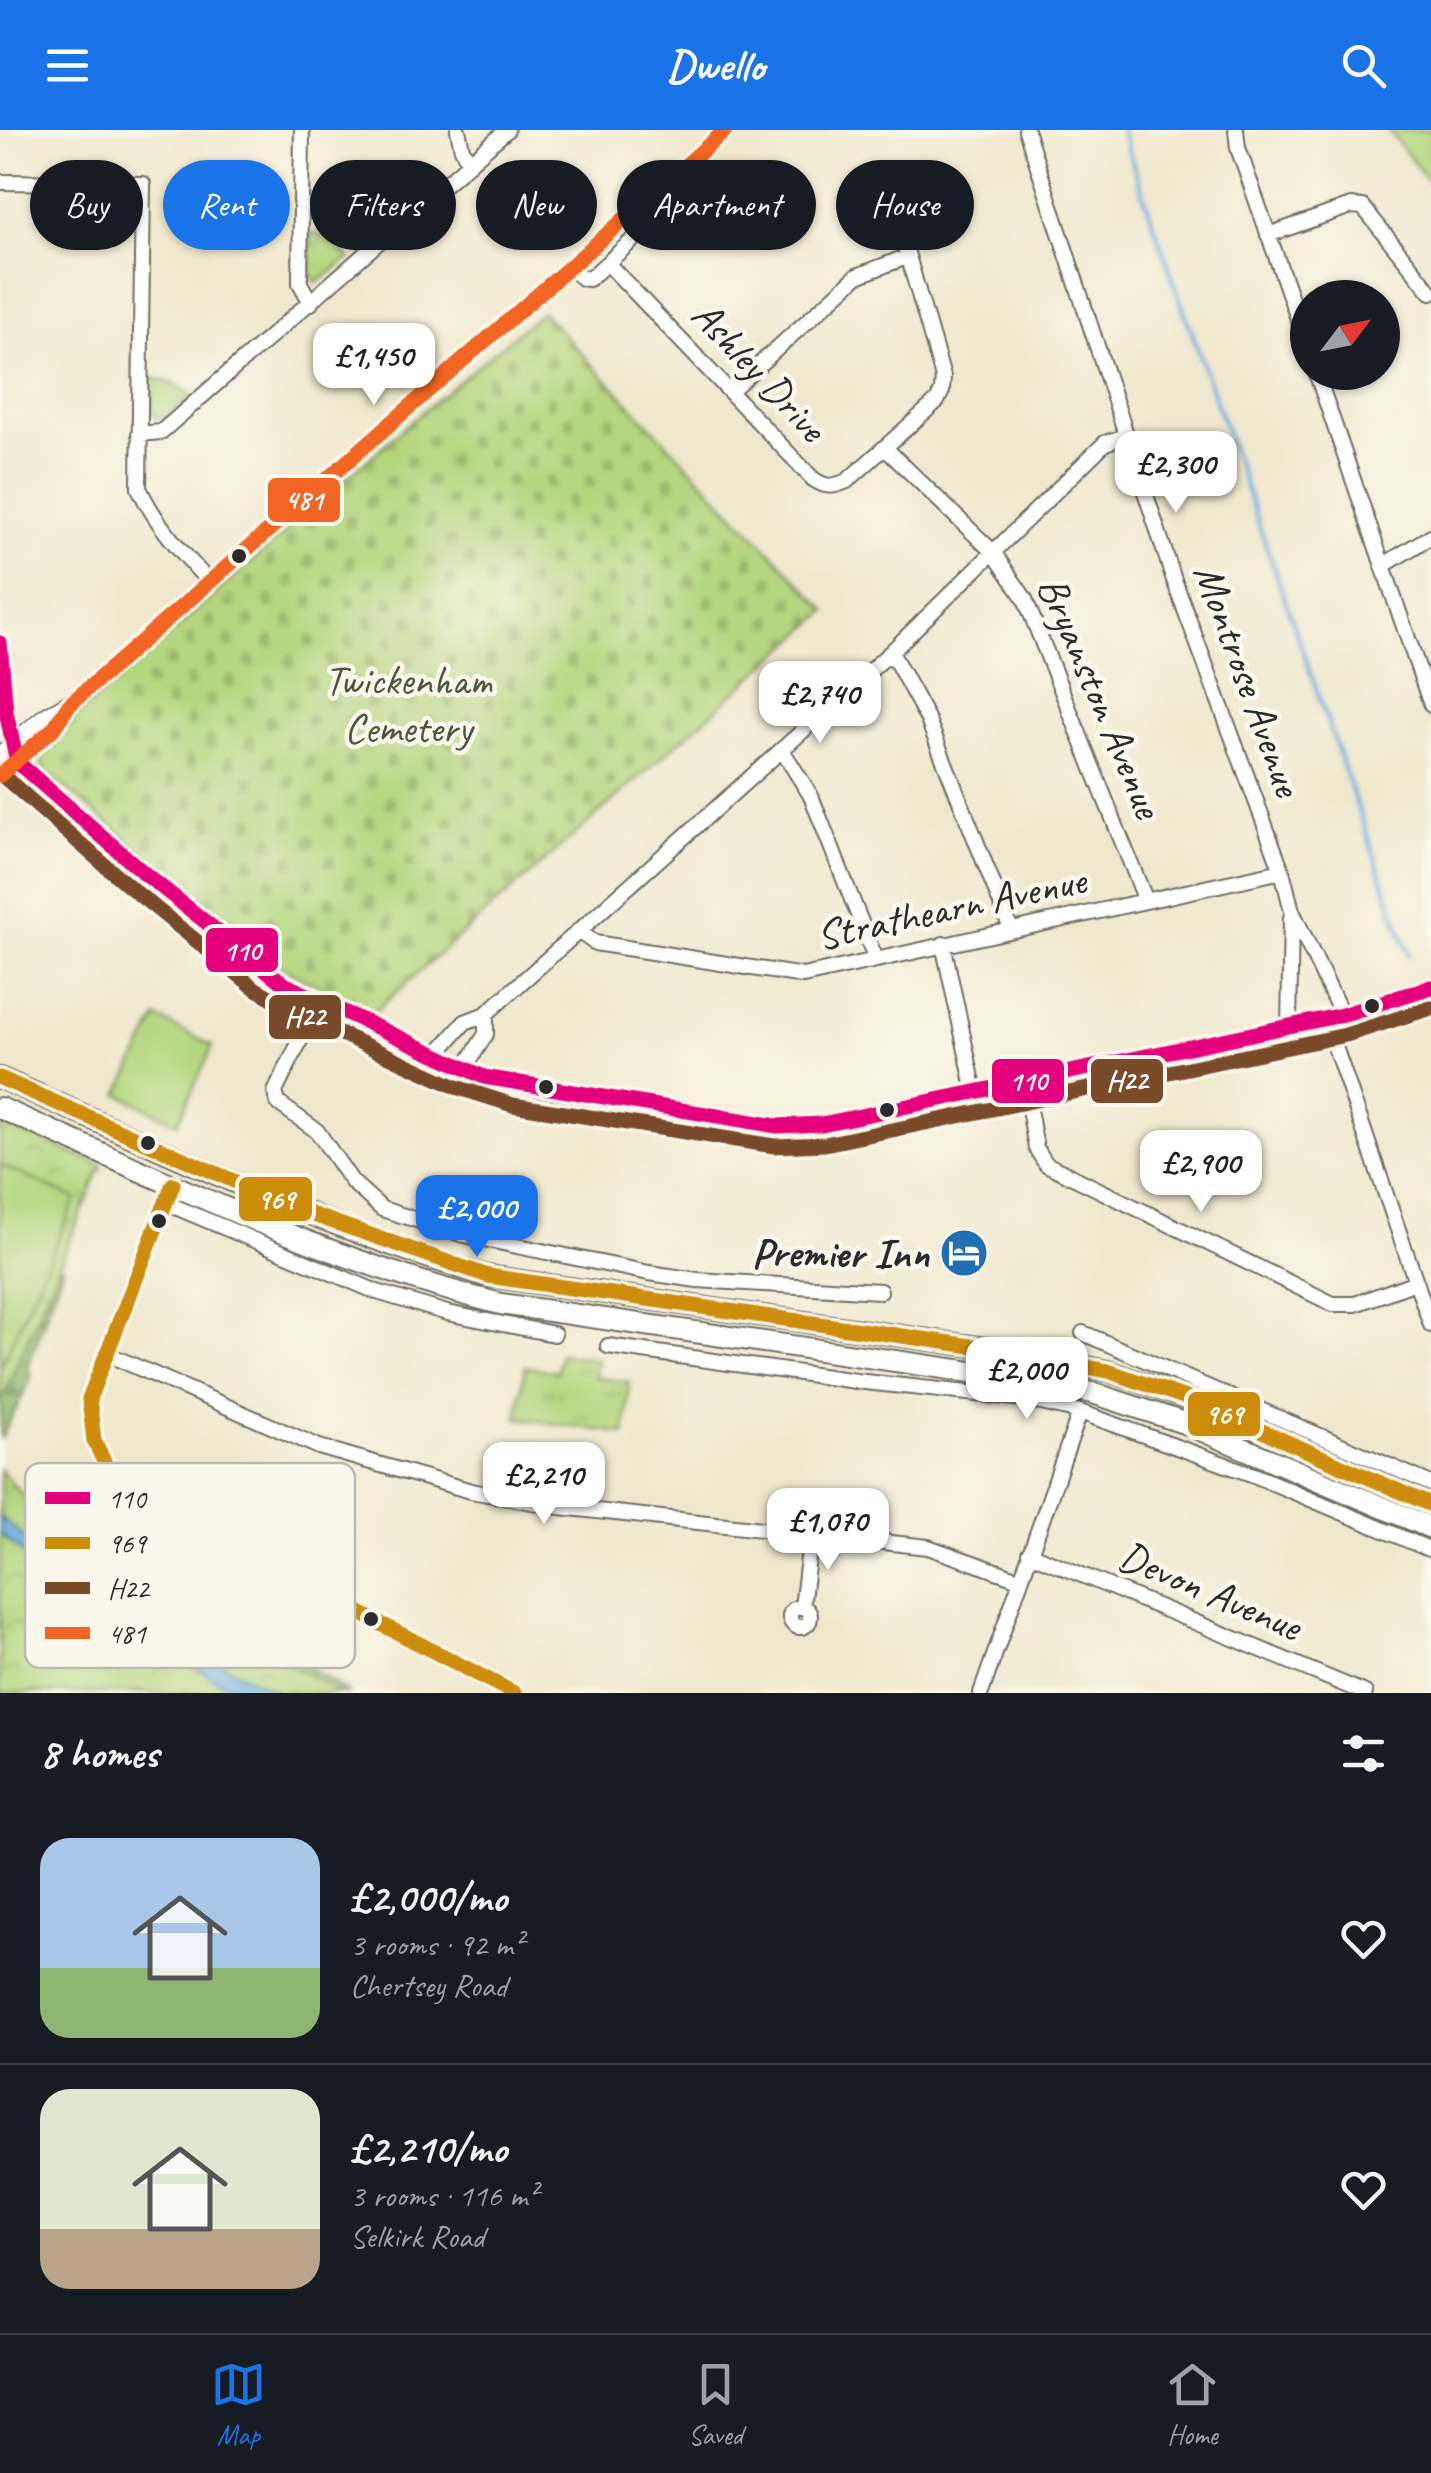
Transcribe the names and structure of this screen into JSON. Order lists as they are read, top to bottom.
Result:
{
  "streets": {
    "street": [
      "Ashley Drive",
      "Montrose Avenue",
      "Bryanston Avenue",
      "Strathearn Avenue",
      "Devon Avenue"
    ]
  },
  "crossings": [
    ["Ashley Drive", "Bryanston Avenue"],
    ["Montrose Avenue", "Strathearn Avenue"],
    ["Bryanston Avenue", "Strathearn Avenue"]
  ],
  "parks": ["Twickenham Cemetery"],
  "places": {
    "hotel": ["Premier Inn"]
  },
  "lines": [
    "transit line 481",
    "transit line 110",
    "transit line H22",
    "transit line 969"
  ],
  "legend": [
    "110",
    "969",
    "H22",
    "481"
  ],
  "north": "top right",
  "page": {
    "header": "Dwello",
    "chip": [
      "Buy",
      "Rent",
      "Filters",
      "New",
      "Apartment",
      "House"
    ],
    "price": [
      "£1,450",
      "£2,300",
      "£2,740",
      "£2,900",
      "£2,000",
      "£2,000",
      "£2,210",
      "£1,070"
    ],
    "heading": "8 homes",
    "list": [
      {
        "name": "£2,000/mo",
        "note": "3 rooms · 92 m² · Chertsey Road"
      },
      {
        "name": "£2,210/mo",
        "note": "3 rooms · 116 m² · Selkirk Road"
      }
    ],
    "tabs": ["Map", "Saved", "Home"]
  }
}
